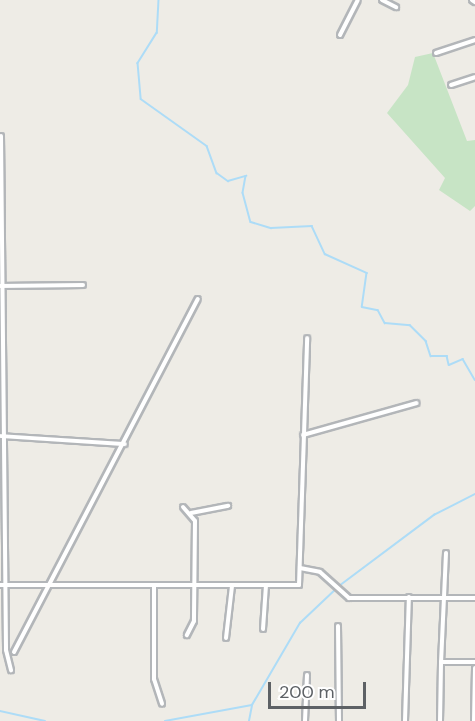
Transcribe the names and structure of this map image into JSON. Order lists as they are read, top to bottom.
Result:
{
  "scale_bar": "200 m"
}
